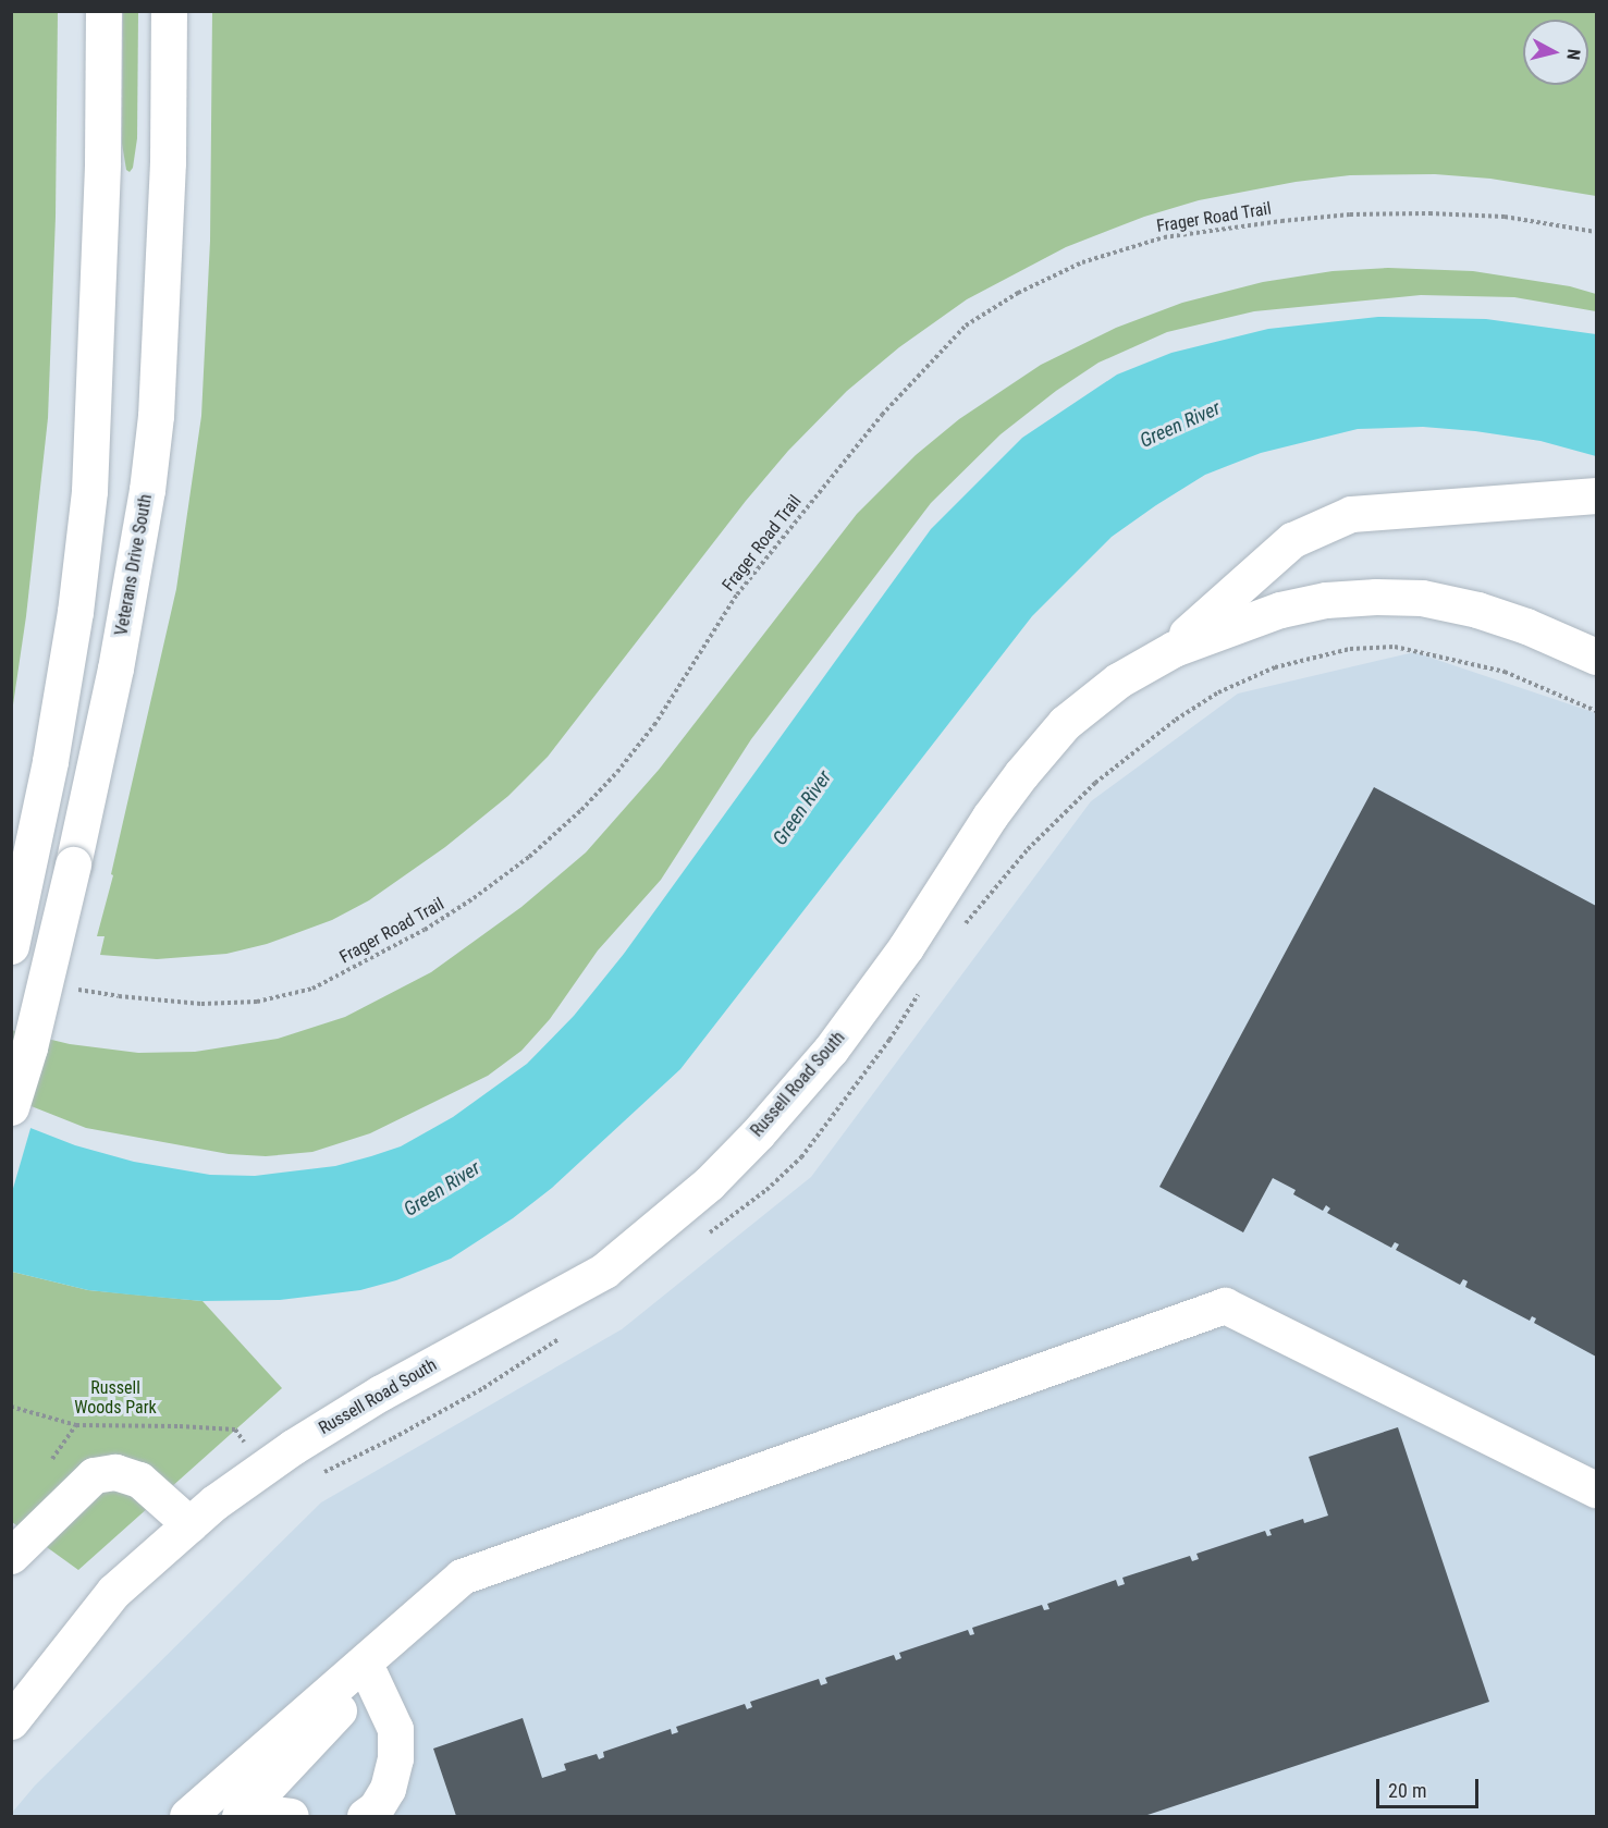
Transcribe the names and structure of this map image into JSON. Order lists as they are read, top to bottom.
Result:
{
  "streets": {
    "street": ["Veterans Drive South", "Russell Road South"],
    "path": ["Frager Road Trail"]
  },
  "water": ["Green River"],
  "parks": ["Russell Woods Park"],
  "scale_bar": "20 m",
  "north": "right"
}
